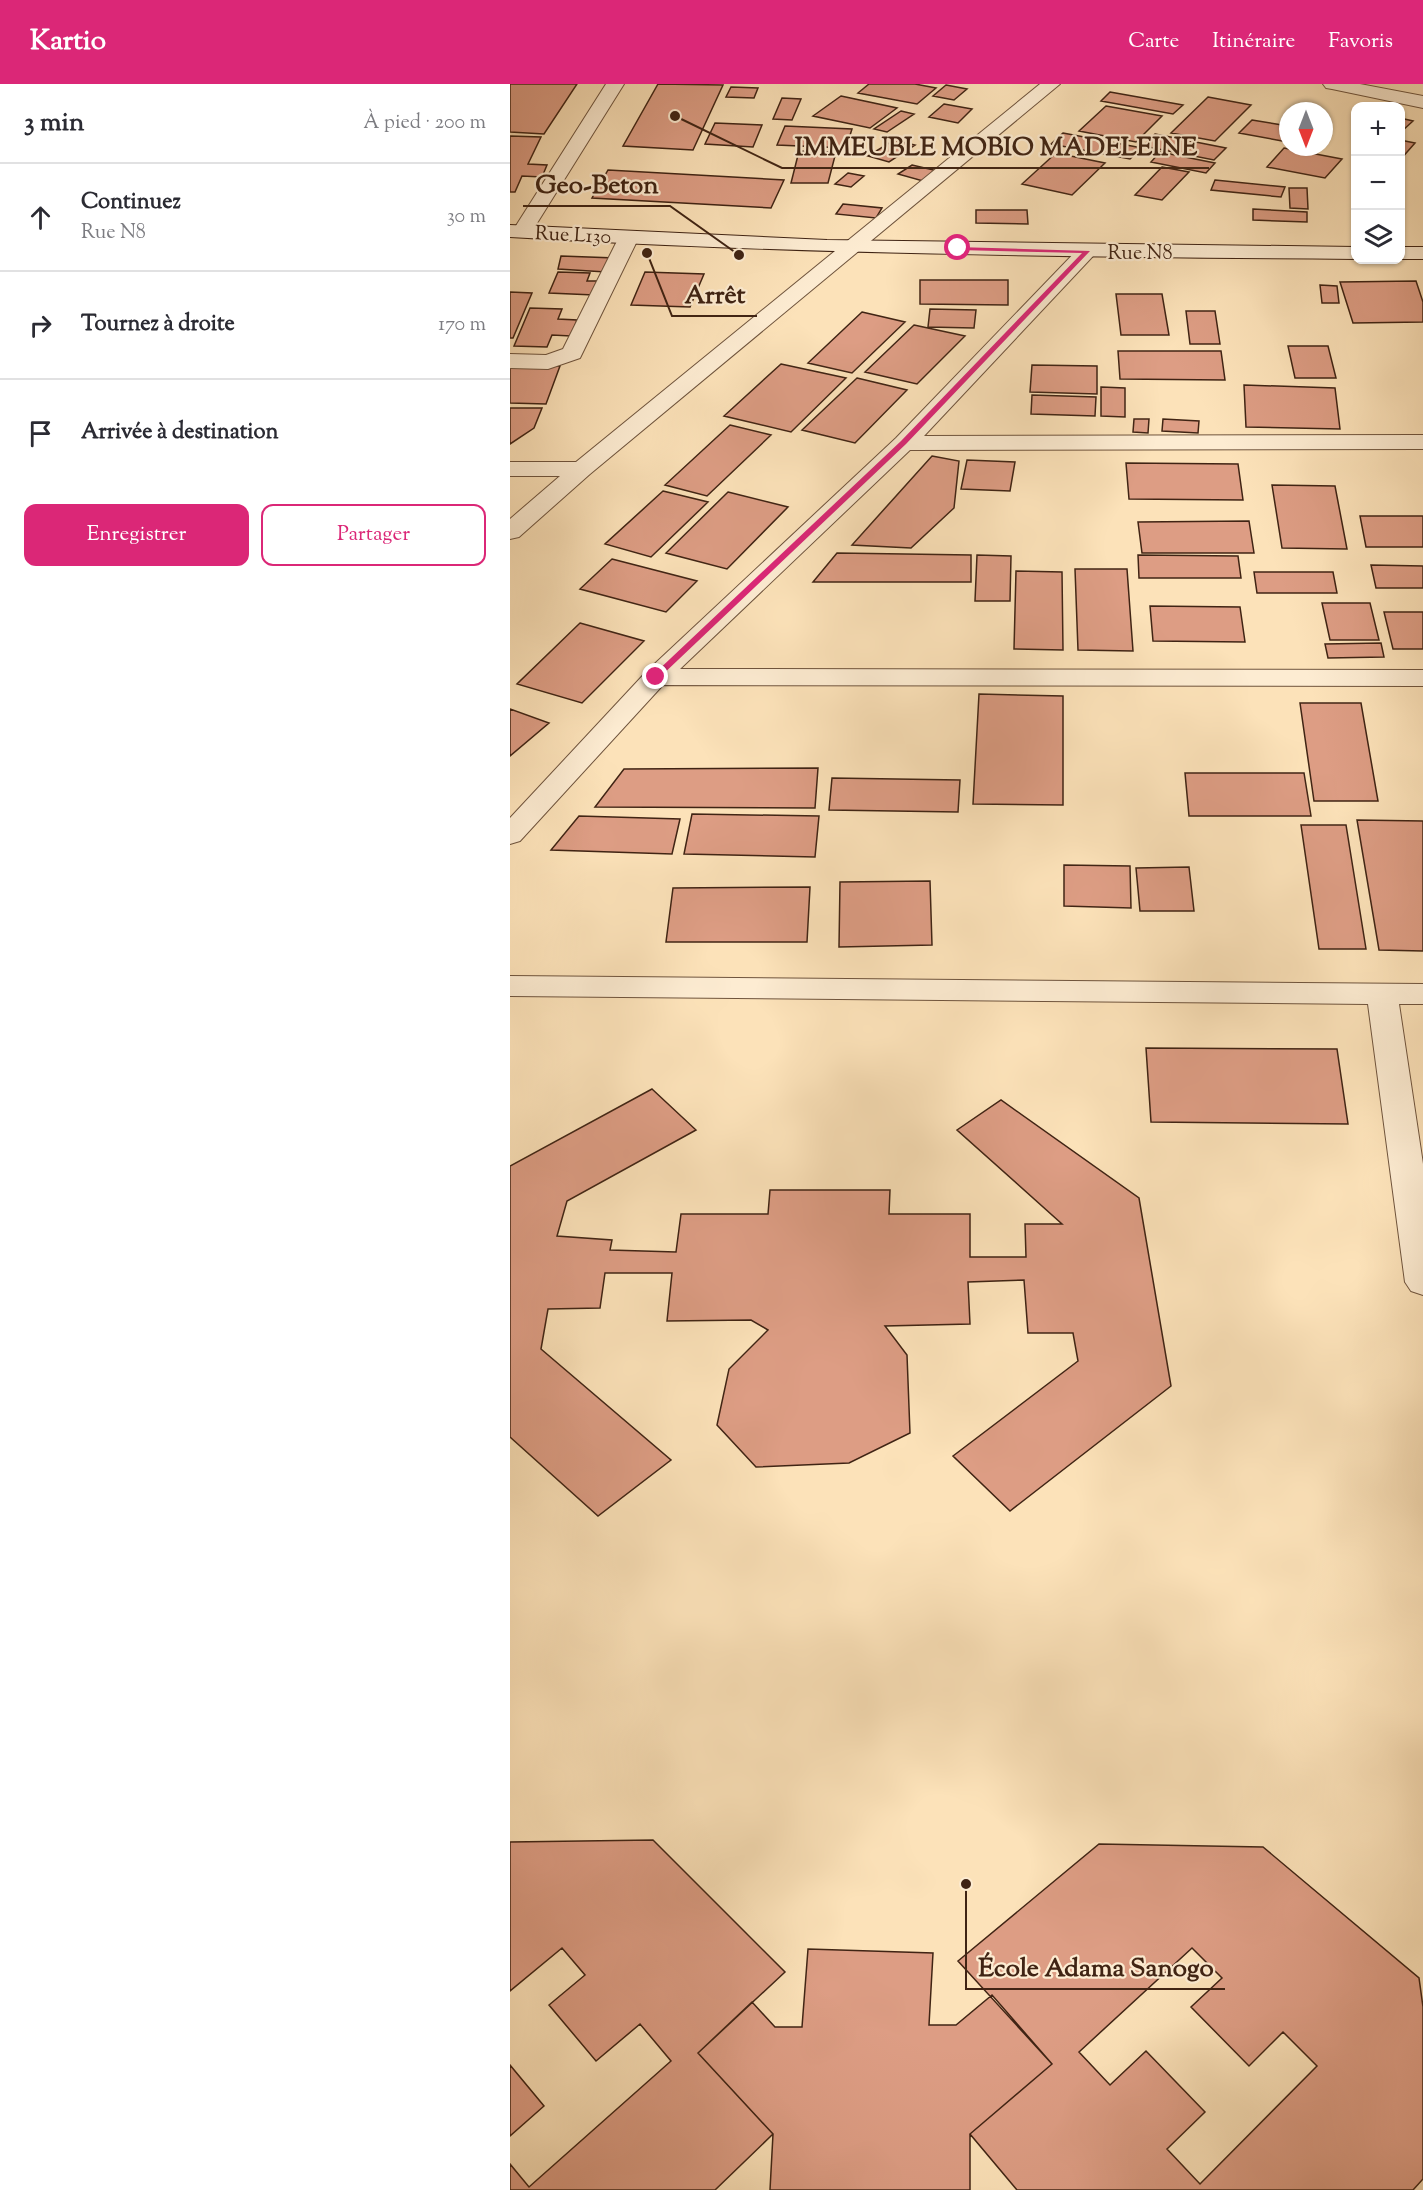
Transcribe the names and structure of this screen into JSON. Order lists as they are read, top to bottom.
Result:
{
  "streets": {
    "street": ["Rue L130", "Rue N8"]
  },
  "crossings": [
    ["Rue L130", "Rue N8"]
  ],
  "places": [
    "IMMEUBLE MOBIO MADELEINE",
    "Arrêt",
    "Geo-Beton",
    "École Adama Sanogo"
  ],
  "north": "bottom",
  "page": {
    "header": "Kartio",
    "nav": ["Carte", "Itinéraire", "Favoris"],
    "heading": ["3 min", "À pied · 200 m"],
    "map_buttons": ["+", "−"],
    "list": [
      ["Continuez", "Rue N8", "30 m"],
      ["Tournez à droite", "170 m"],
      "Arrivée à destination"
    ],
    "buttons": ["Enregistrer", "Partager"]
  }
}
